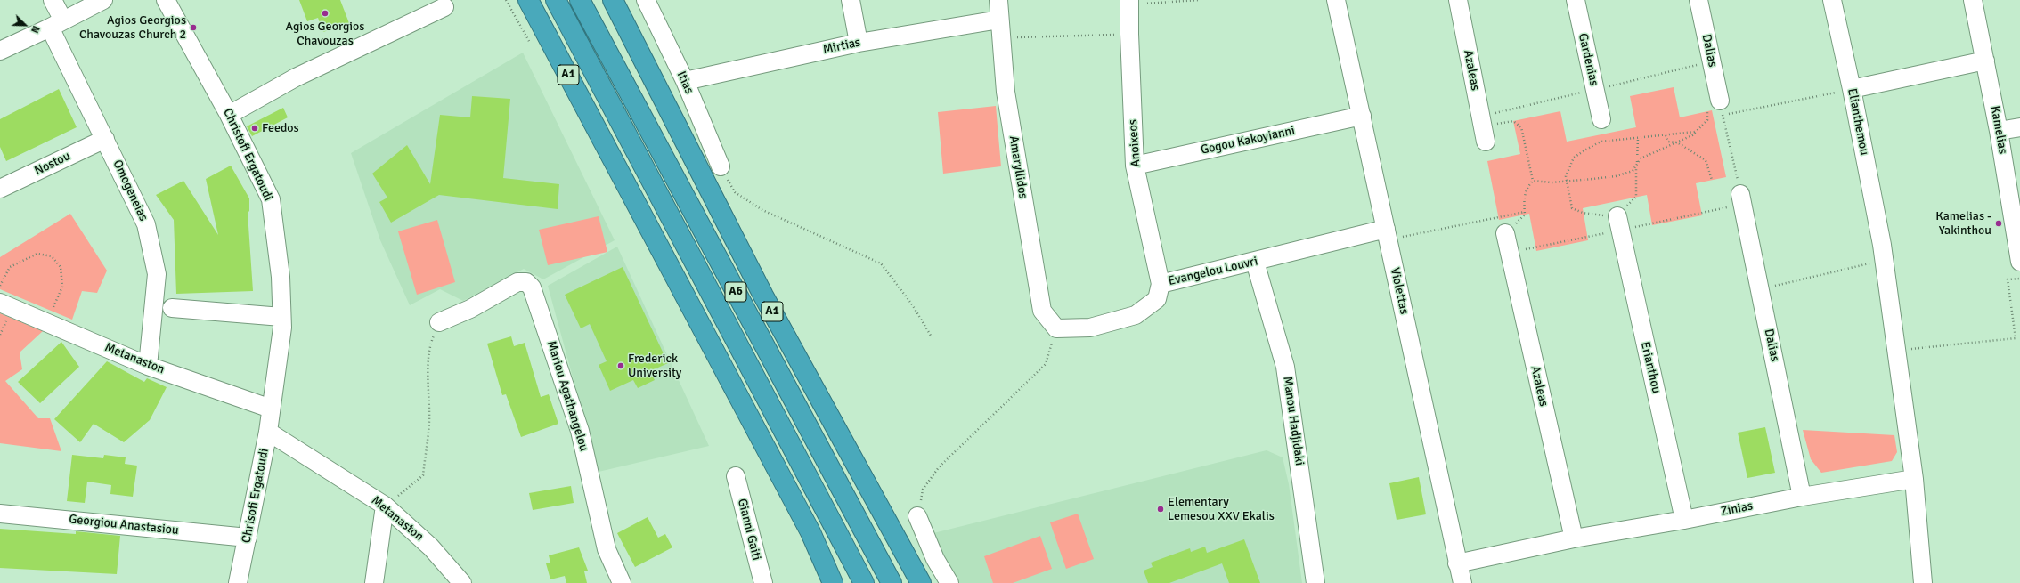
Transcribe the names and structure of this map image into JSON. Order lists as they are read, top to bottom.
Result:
{
  "streets": {
    "highway": ["A1", "A6"],
    "street": [
      "Mirtias",
      "Dalias",
      "Gardenias",
      "Azaleas",
      "Itias",
      "Elianthemou",
      "Kamelias",
      "Gogou Kakoyianni",
      "Anoixeos",
      "Christofi Ergatoudi",
      "Nostou",
      "Amaryllidos",
      "Omogeneias",
      "Evangelou Louvri",
      "Violettas",
      "Metanaston",
      "Erianthou",
      "Mariou Agathangelou",
      "Manou Hadjidaki",
      "Chrisofi Ergatoudi",
      "Zinias",
      "Georgiou Anastasiou",
      "Gianni Gaiti"
    ]
  },
  "crossings": [
    ["Mirtias", "Itias"],
    ["Mirtias", "Amaryllidos"],
    ["Dalias", "Zinias"],
    ["Azaleas", "Zinias"],
    ["Elianthemou", "Zinias"],
    ["Gogou Kakoyianni", "Anoixeos"],
    ["Gogou Kakoyianni", "Violettas"],
    ["Anoixeos", "Evangelou Louvri"],
    ["Christofi Ergatoudi", "Metanaston"],
    ["Christofi Ergatoudi", "Chrisofi Ergatoudi"],
    ["Nostou", "Omogeneias"],
    ["Amaryllidos", "Evangelou Louvri"],
    ["Omogeneias", "Metanaston"],
    ["Evangelou Louvri", "Violettas"],
    ["Evangelou Louvri", "Manou Hadjidaki"],
    ["Violettas", "Zinias"],
    ["Metanaston", "Chrisofi Ergatoudi"],
    ["Erianthou", "Zinias"],
    ["Chrisofi Ergatoudi", "Georgiou Anastasiou"]
  ],
  "places": [
    "Agios Georgios Chavouzas",
    "Agios Georgios Chavouzas Church 2",
    "Feedos",
    "Kamelias - Yakinthou",
    "Frederick University",
    "Elementary Lemesou XXV Ekalis"
  ],
  "north": "bottom right"
}
